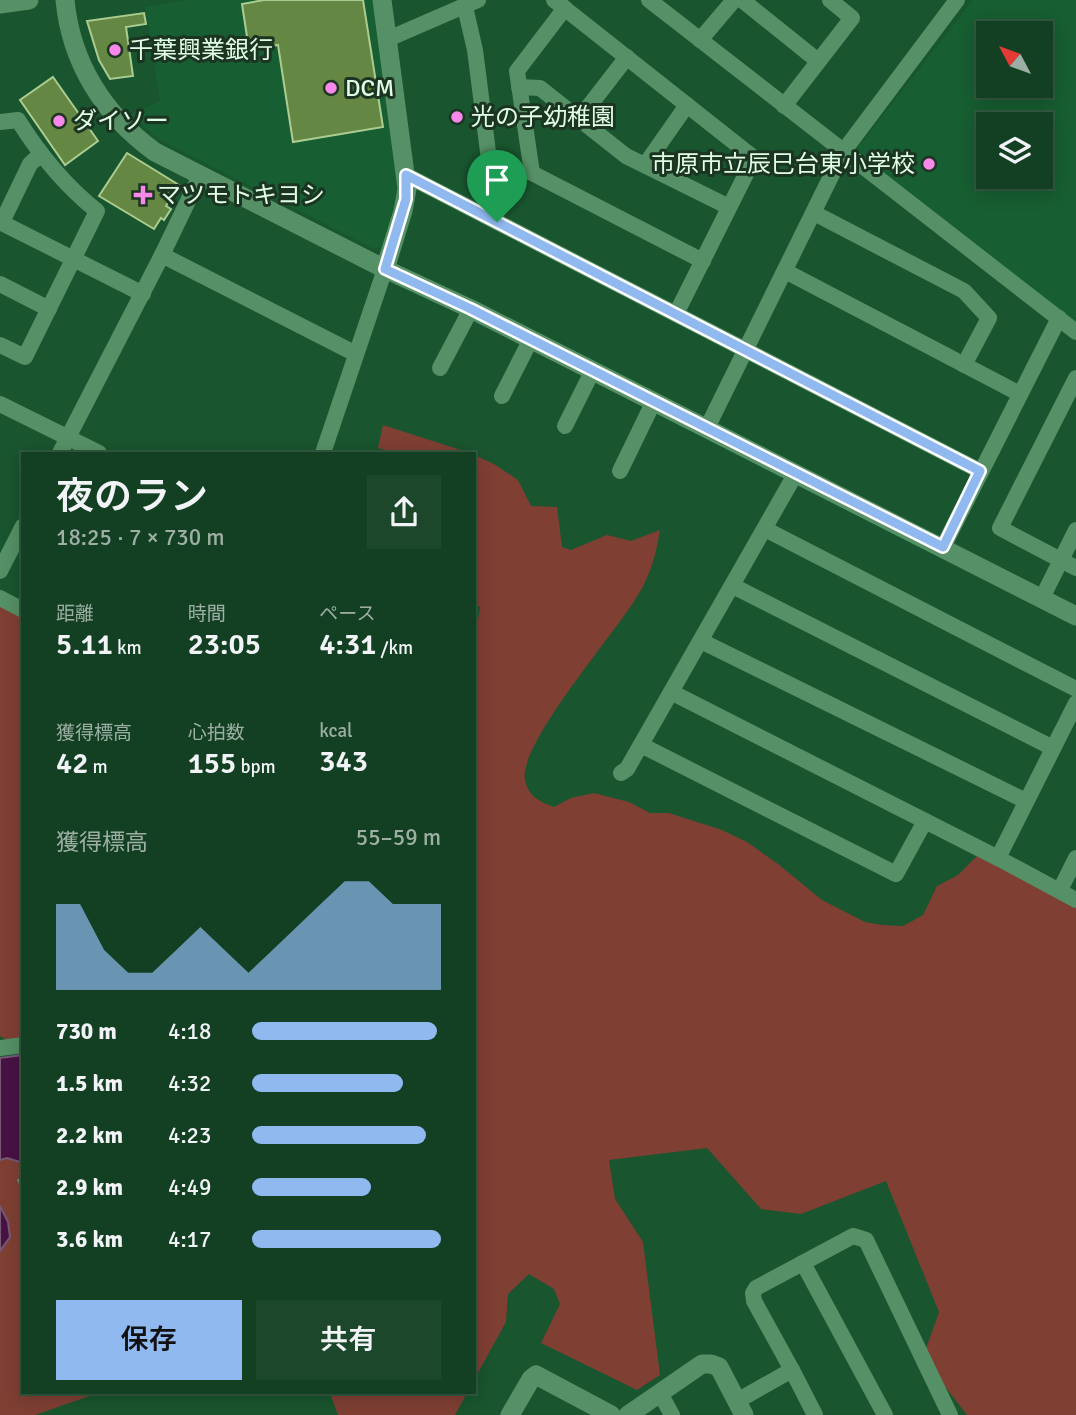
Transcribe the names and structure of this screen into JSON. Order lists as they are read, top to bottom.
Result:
{
  "places": {
    "other": [
      "千葉興業銀行",
      "DCM",
      "光の子幼稚園",
      "ダイソー",
      "市原市立辰巳台東小学校"
    ],
    "health": ["マツモトキヨシ"]
  },
  "north": "top left",
  "page": {
    "heading": ["夜のラン", "18:25 · 7 × 730 m"],
    "stats": [
      ["距離", "5.11 km"],
      ["時間", "23:05"],
      ["ペース", "4:31 /km"],
      ["獲得標高", "42 m"],
      ["心拍数", "155 bpm"],
      ["kcal", "343"]
    ],
    "chart": ["獲得標高", "55–59 m"],
    "list": [
      {
        "name": "730 m",
        "note": "4:18"
      },
      {
        "name": "1.5 km",
        "note": "4:32"
      },
      {
        "name": "2.2 km",
        "note": "4:23"
      },
      {
        "name": "2.9 km",
        "note": "4:49"
      },
      {
        "name": "3.6 km",
        "note": "4:17"
      }
    ],
    "buttons": ["保存", "共有"]
  }
}
